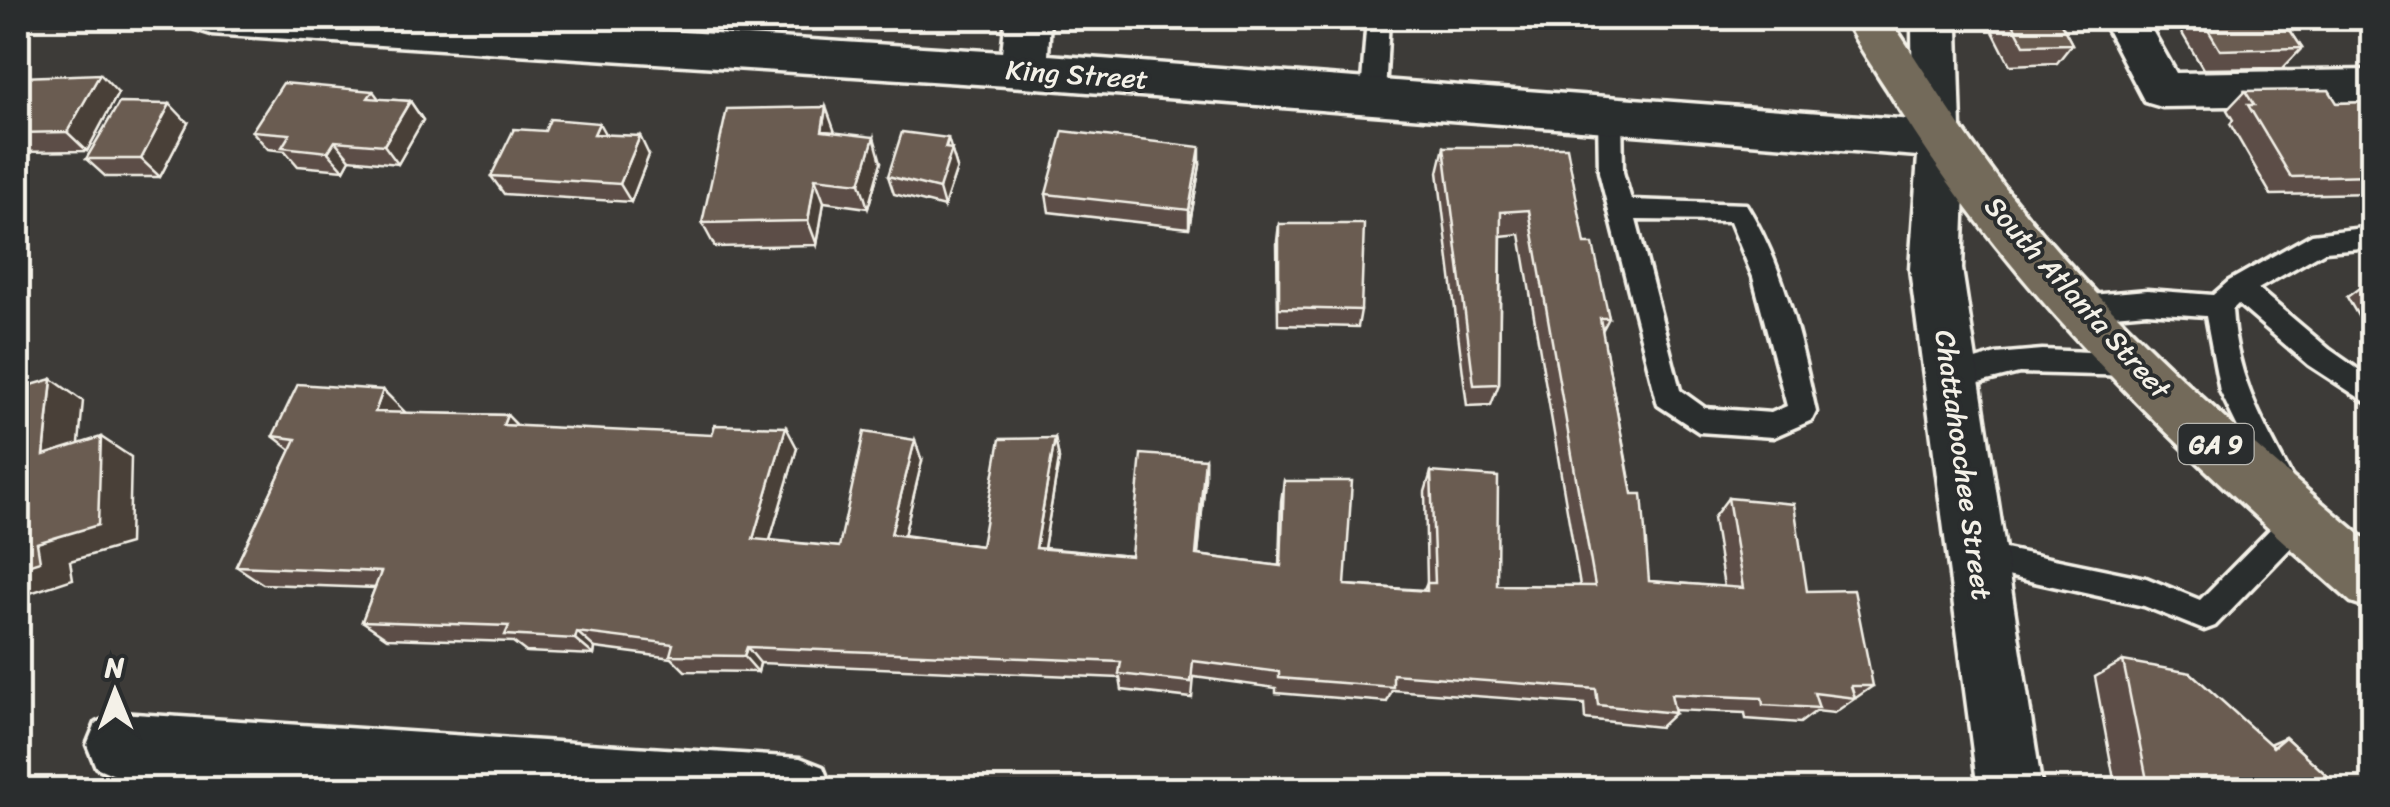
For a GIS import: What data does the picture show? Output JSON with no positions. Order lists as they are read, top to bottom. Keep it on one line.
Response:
{"streets":{"main road":["South Atlanta Street","GA 9"],"street":["King Street","Chattahoochee Street"]},"crossings":[["King Street","South Atlanta Street"],["King Street","Chattahoochee Street"],["South Atlanta Street","Chattahoochee Street"]],"north":"top"}
